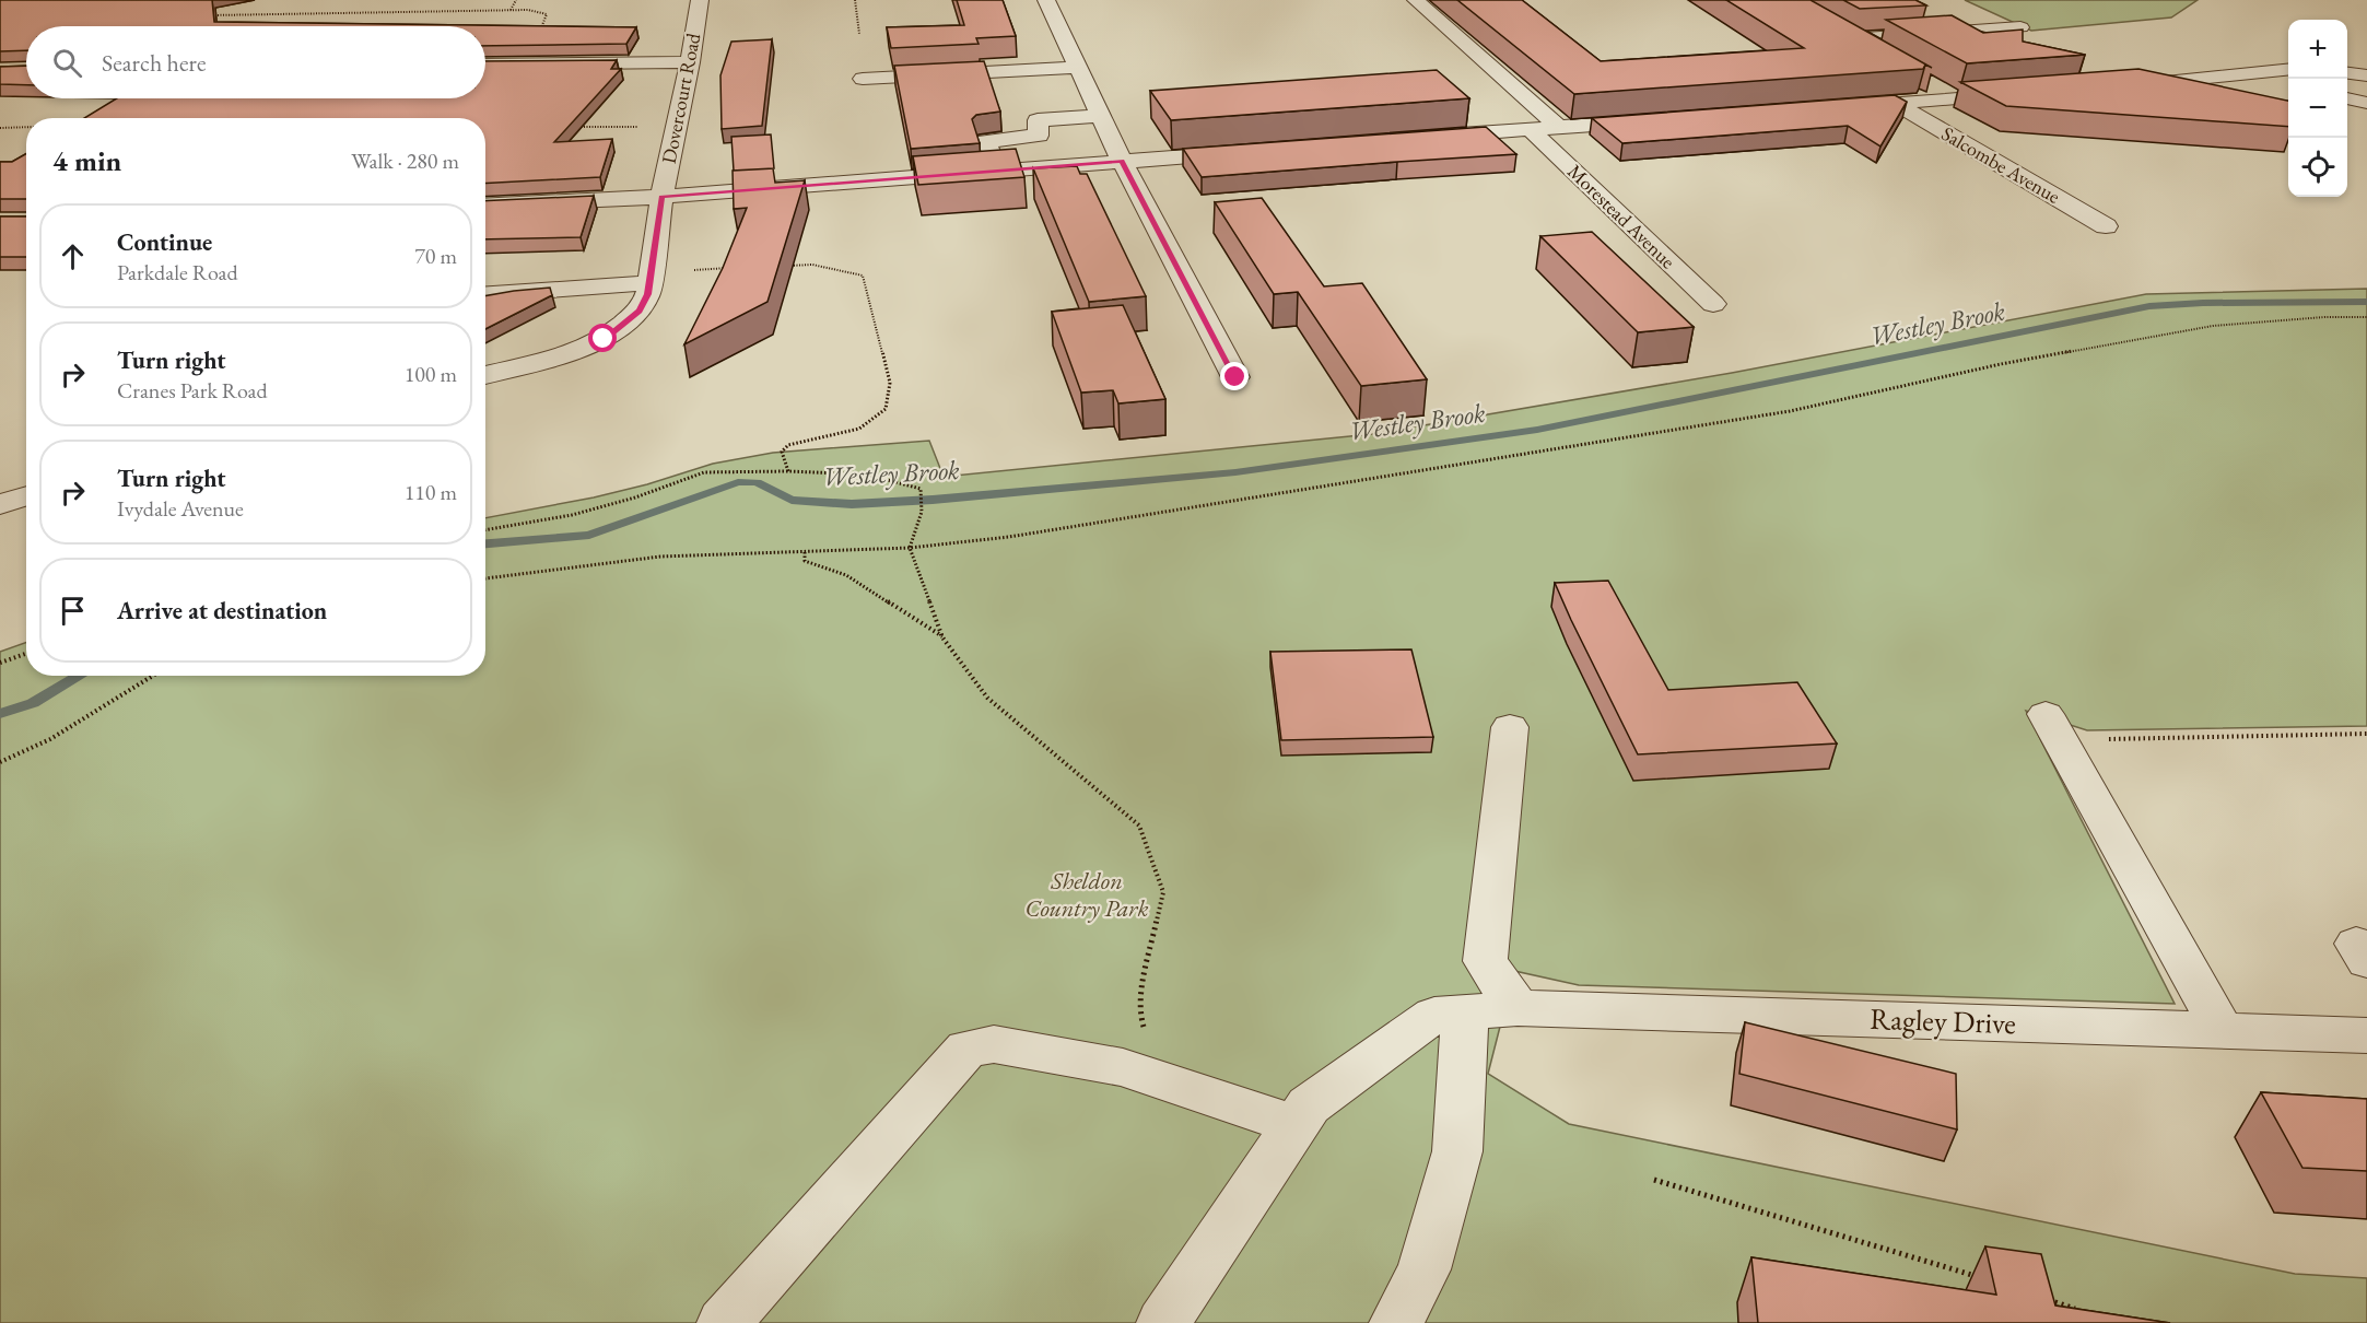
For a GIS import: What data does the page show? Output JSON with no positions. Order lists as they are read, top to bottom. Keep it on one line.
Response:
{"streets":{"street":["Dovercourt Road","Salcombe Avenue","Morestead Avenue","Ragley Drive"]},"water":["Westley Brook"],"parks":["Sheldon Country Park"],"page":{"map_buttons":["+","−"],"search":"Search here","heading":["4 min","Walk · 280 m"],"list":[["Continue","Parkdale Road","70 m"],["Turn right","Cranes Park Road","100 m"],["Turn right","Ivydale Avenue","110 m"],"Arrive at destination"]}}
